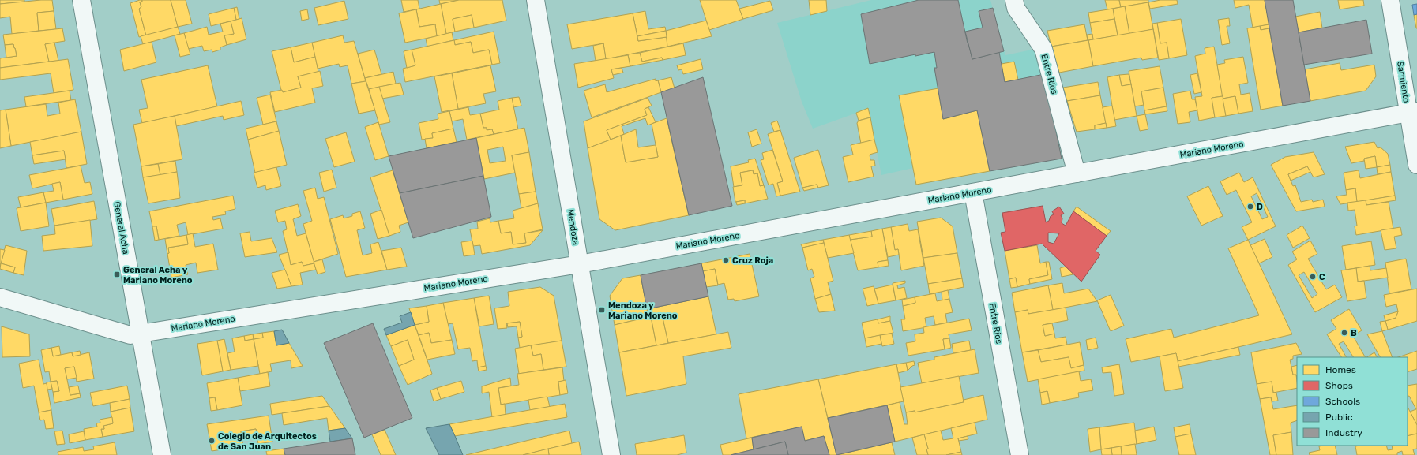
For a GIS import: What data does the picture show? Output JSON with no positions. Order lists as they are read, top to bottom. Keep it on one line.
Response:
{"streets":{"street":["Entre Ríos","Sarmiento","Mariano Moreno","Mendoza","General Acha"]},"crossings":[["Entre Ríos","Mariano Moreno"],["Sarmiento","Mariano Moreno"],["Mariano Moreno","Mendoza"],["Mariano Moreno","General Acha"]],"places":{"other":["D","Cruz Roja","C","B","Colegio de Arquitectos de San Juan"],"transit":["General Acha y Mariano Moreno","Mendoza y Mariano Moreno"]},"legend":["Homes","Shops","Schools","Public","Industry"]}
